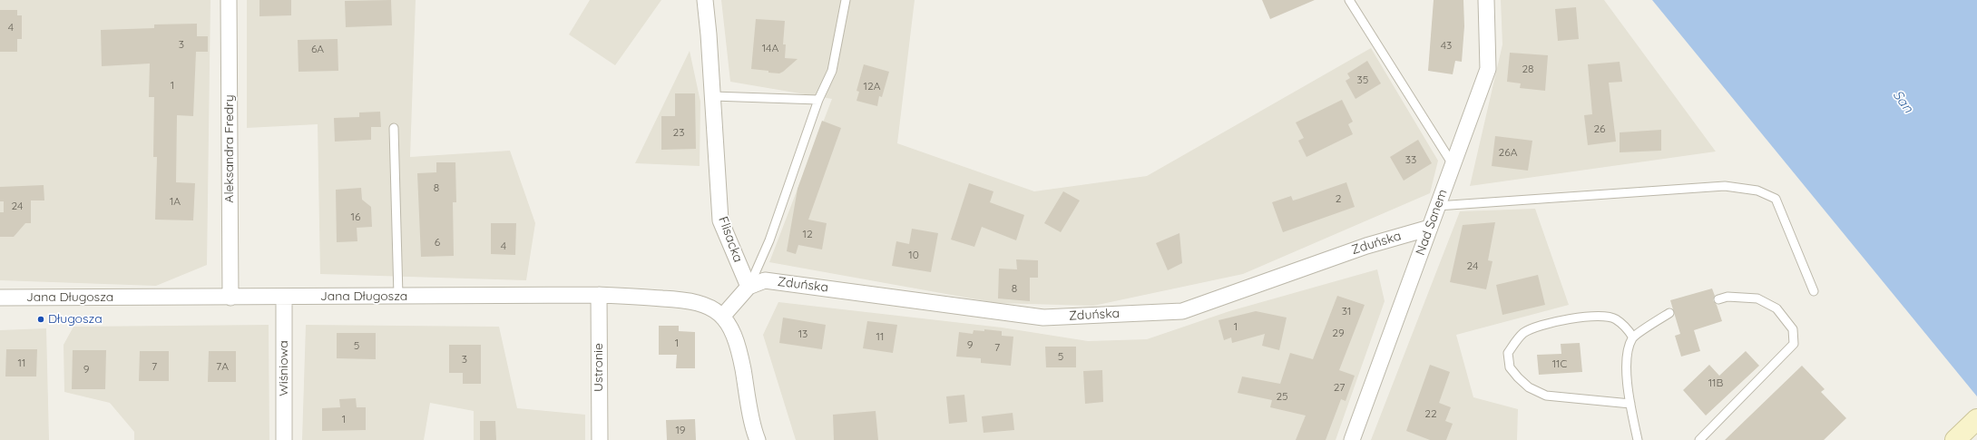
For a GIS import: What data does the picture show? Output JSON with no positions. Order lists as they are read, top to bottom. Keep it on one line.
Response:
{"streets":{"street":["Aleksandra Fredry","Nad Sanem","Flisacka","Zduńska","Jana Długosza","Ustronie","Wiśniowa"]},"crossings":[["Aleksandra Fredry","Jana Długosza"],["Nad Sanem","Zduńska"],["Flisacka","Zduńska"],["Jana Długosza","Ustronie"],["Jana Długosza","Wiśniowa"]],"water":["San"],"places":["Długosza"],"house_numbers":["4","3","43","14A","6A","28","35","1","12A","26","23","26A","33","8","2","1A","24","16","12","6","4","10","24","8","31","1","29","13","11","1","9","5","7","5","3","11","11C","7","7A","9","11B","27","25","22","1","19"]}
